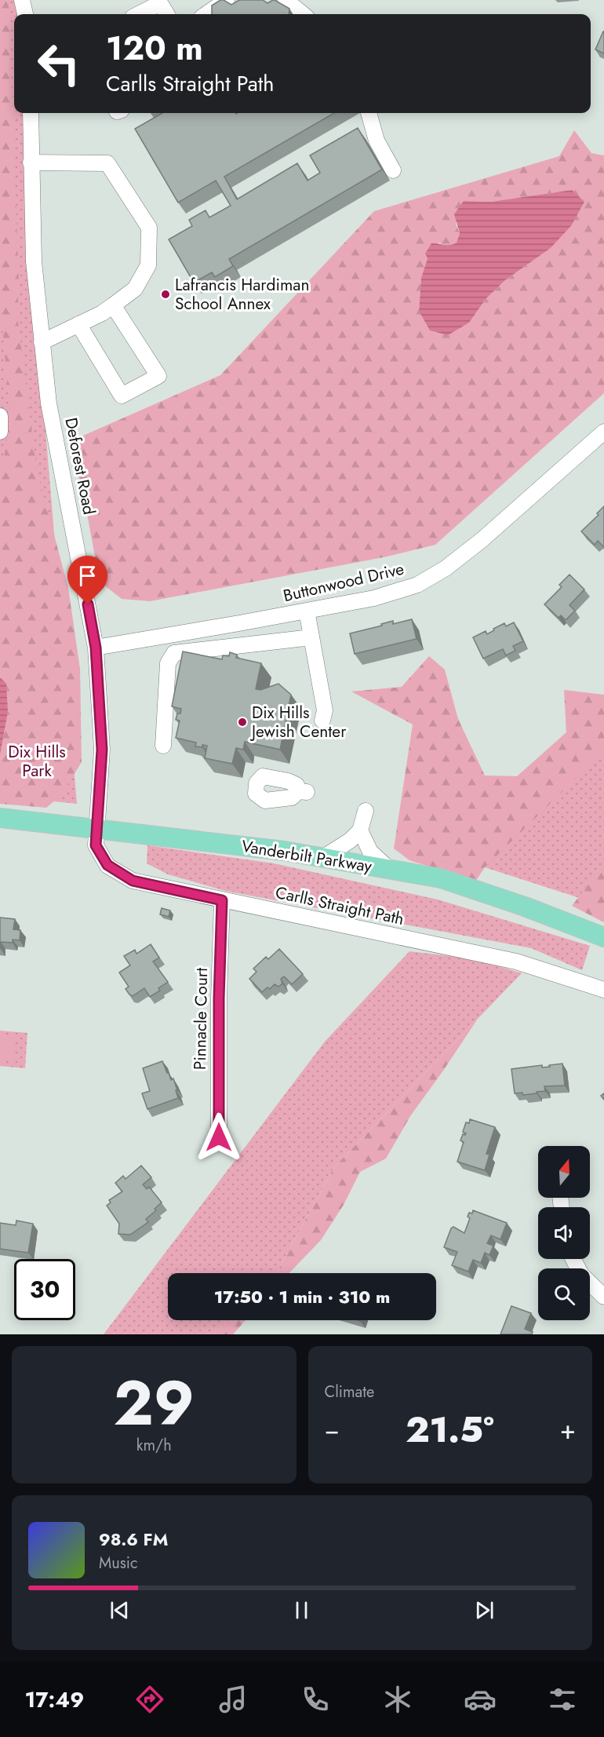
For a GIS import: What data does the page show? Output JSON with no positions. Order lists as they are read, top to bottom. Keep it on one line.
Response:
{"streets":{"main road":["Vanderbilt Parkway"],"street":["Deforest Road","Buttonwood Drive","Carlls Straight Path","Pinnacle Court"]},"crossings":[["Deforest Road","Buttonwood Drive"],["Deforest Road","Vanderbilt Parkway"],["Deforest Road","Carlls Straight Path"],["Vanderbilt Parkway","Carlls Straight Path"],["Carlls Straight Path","Pinnacle Court"]],"parks":["Dix Hills Park"],"places":["Lafrancis Hardiman School Annex","Dix Hills Jewish Center"],"north":"top","page":{"turn":["120 m","Carlls Straight Path"],"limit":"30","trip":"17:50 · 1 min · 310 m","tile":[["29","km/h"],"Climate"],"heat":["−","21.5°","+"],"song":["98.6 FM","Music"],"tabs":"17:49"}}
